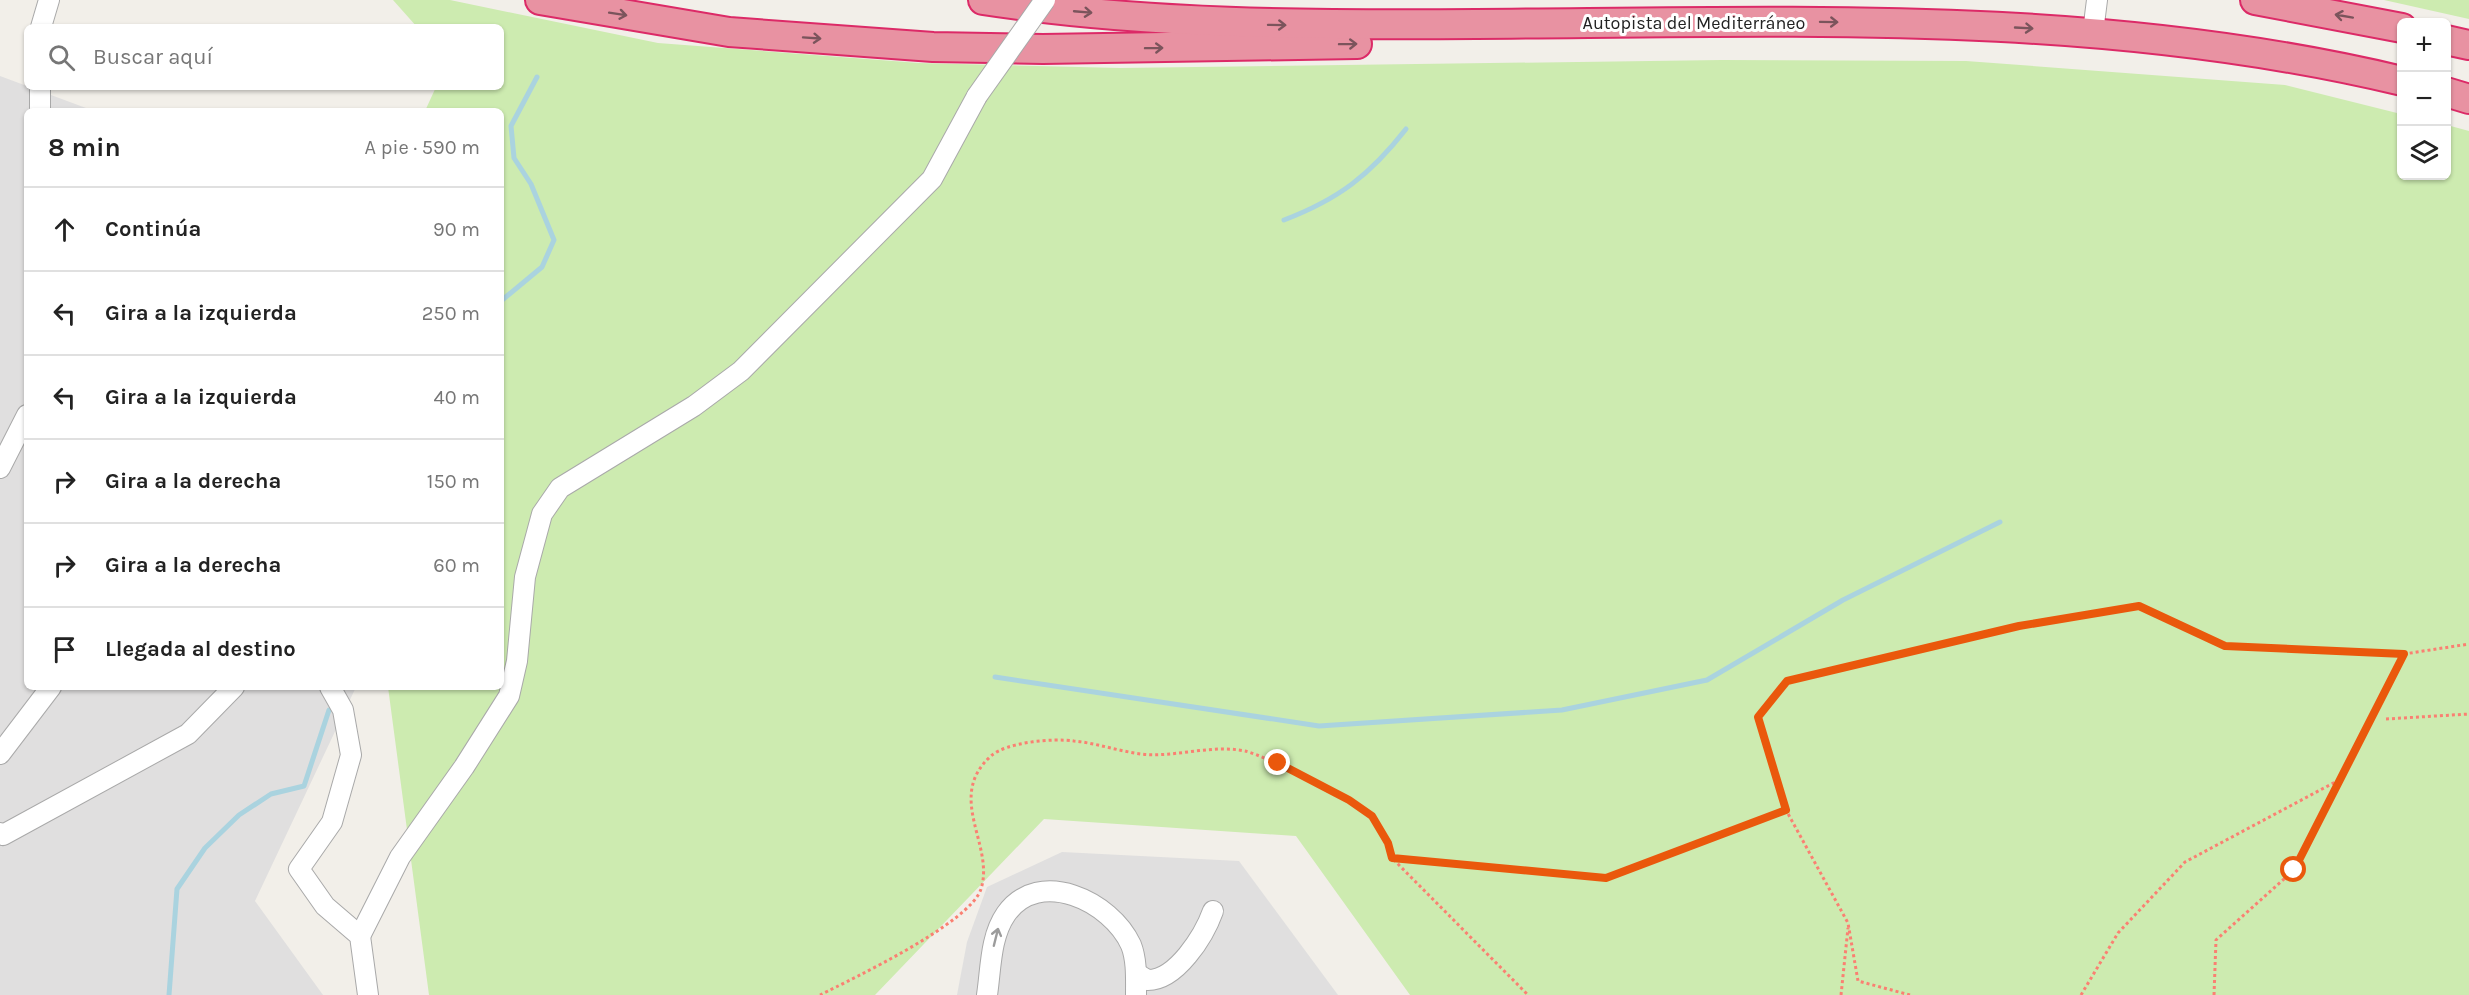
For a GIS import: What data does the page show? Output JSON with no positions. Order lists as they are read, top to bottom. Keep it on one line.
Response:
{"streets":{"highway":["Autopista del Mediterráneo"]},"page":{"map_buttons":["+","−"],"search":"Buscar aquí","heading":["8 min","A pie · 590 m"],"list":[["Continúa","90 m"],["Gira a la izquierda","250 m"],["Gira a la izquierda","40 m"],["Gira a la derecha","150 m"],["Gira a la derecha","60 m"],"Llegada al destino"]}}
